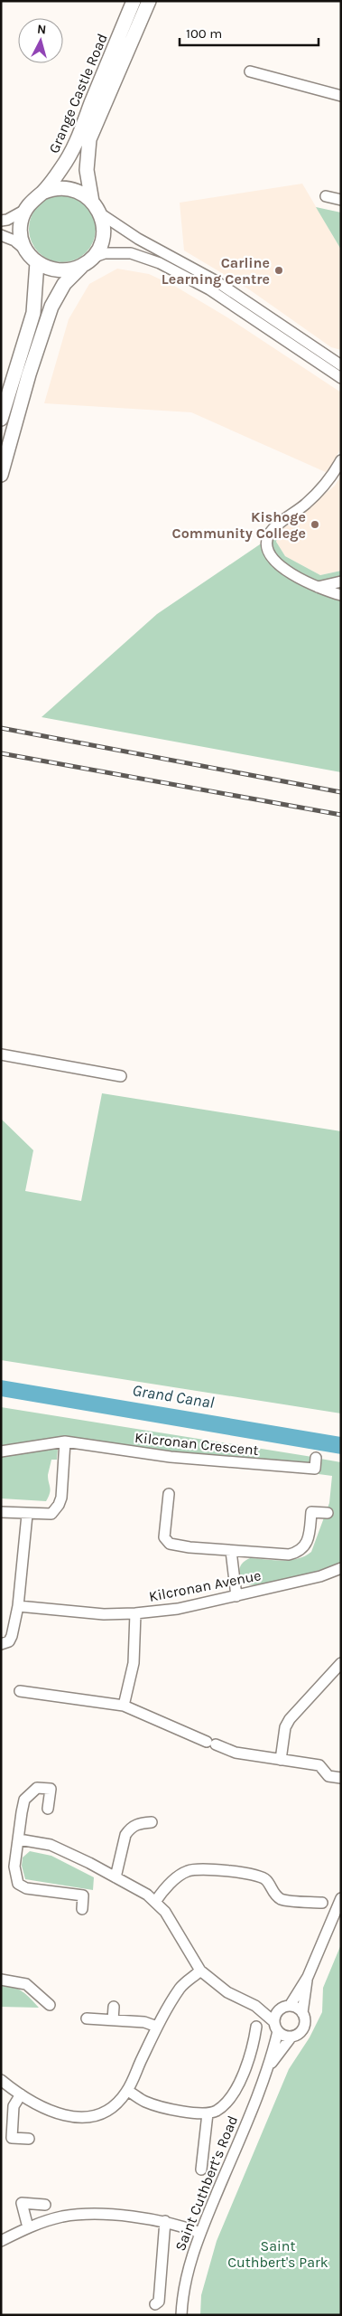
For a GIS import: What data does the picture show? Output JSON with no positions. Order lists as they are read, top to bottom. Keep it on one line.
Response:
{"streets":{"main road":["Grange Castle Road"],"street":["Kilcronan Crescent","Kilcronan Avenue","Saint Cuthbert’s Road"]},"water":["Grand Canal"],"parks":["Saint Cuthbert's Park"],"places":["Carline Learning Centre","Kishoge Community College"],"scale_bar":"100 m","north":"top"}
